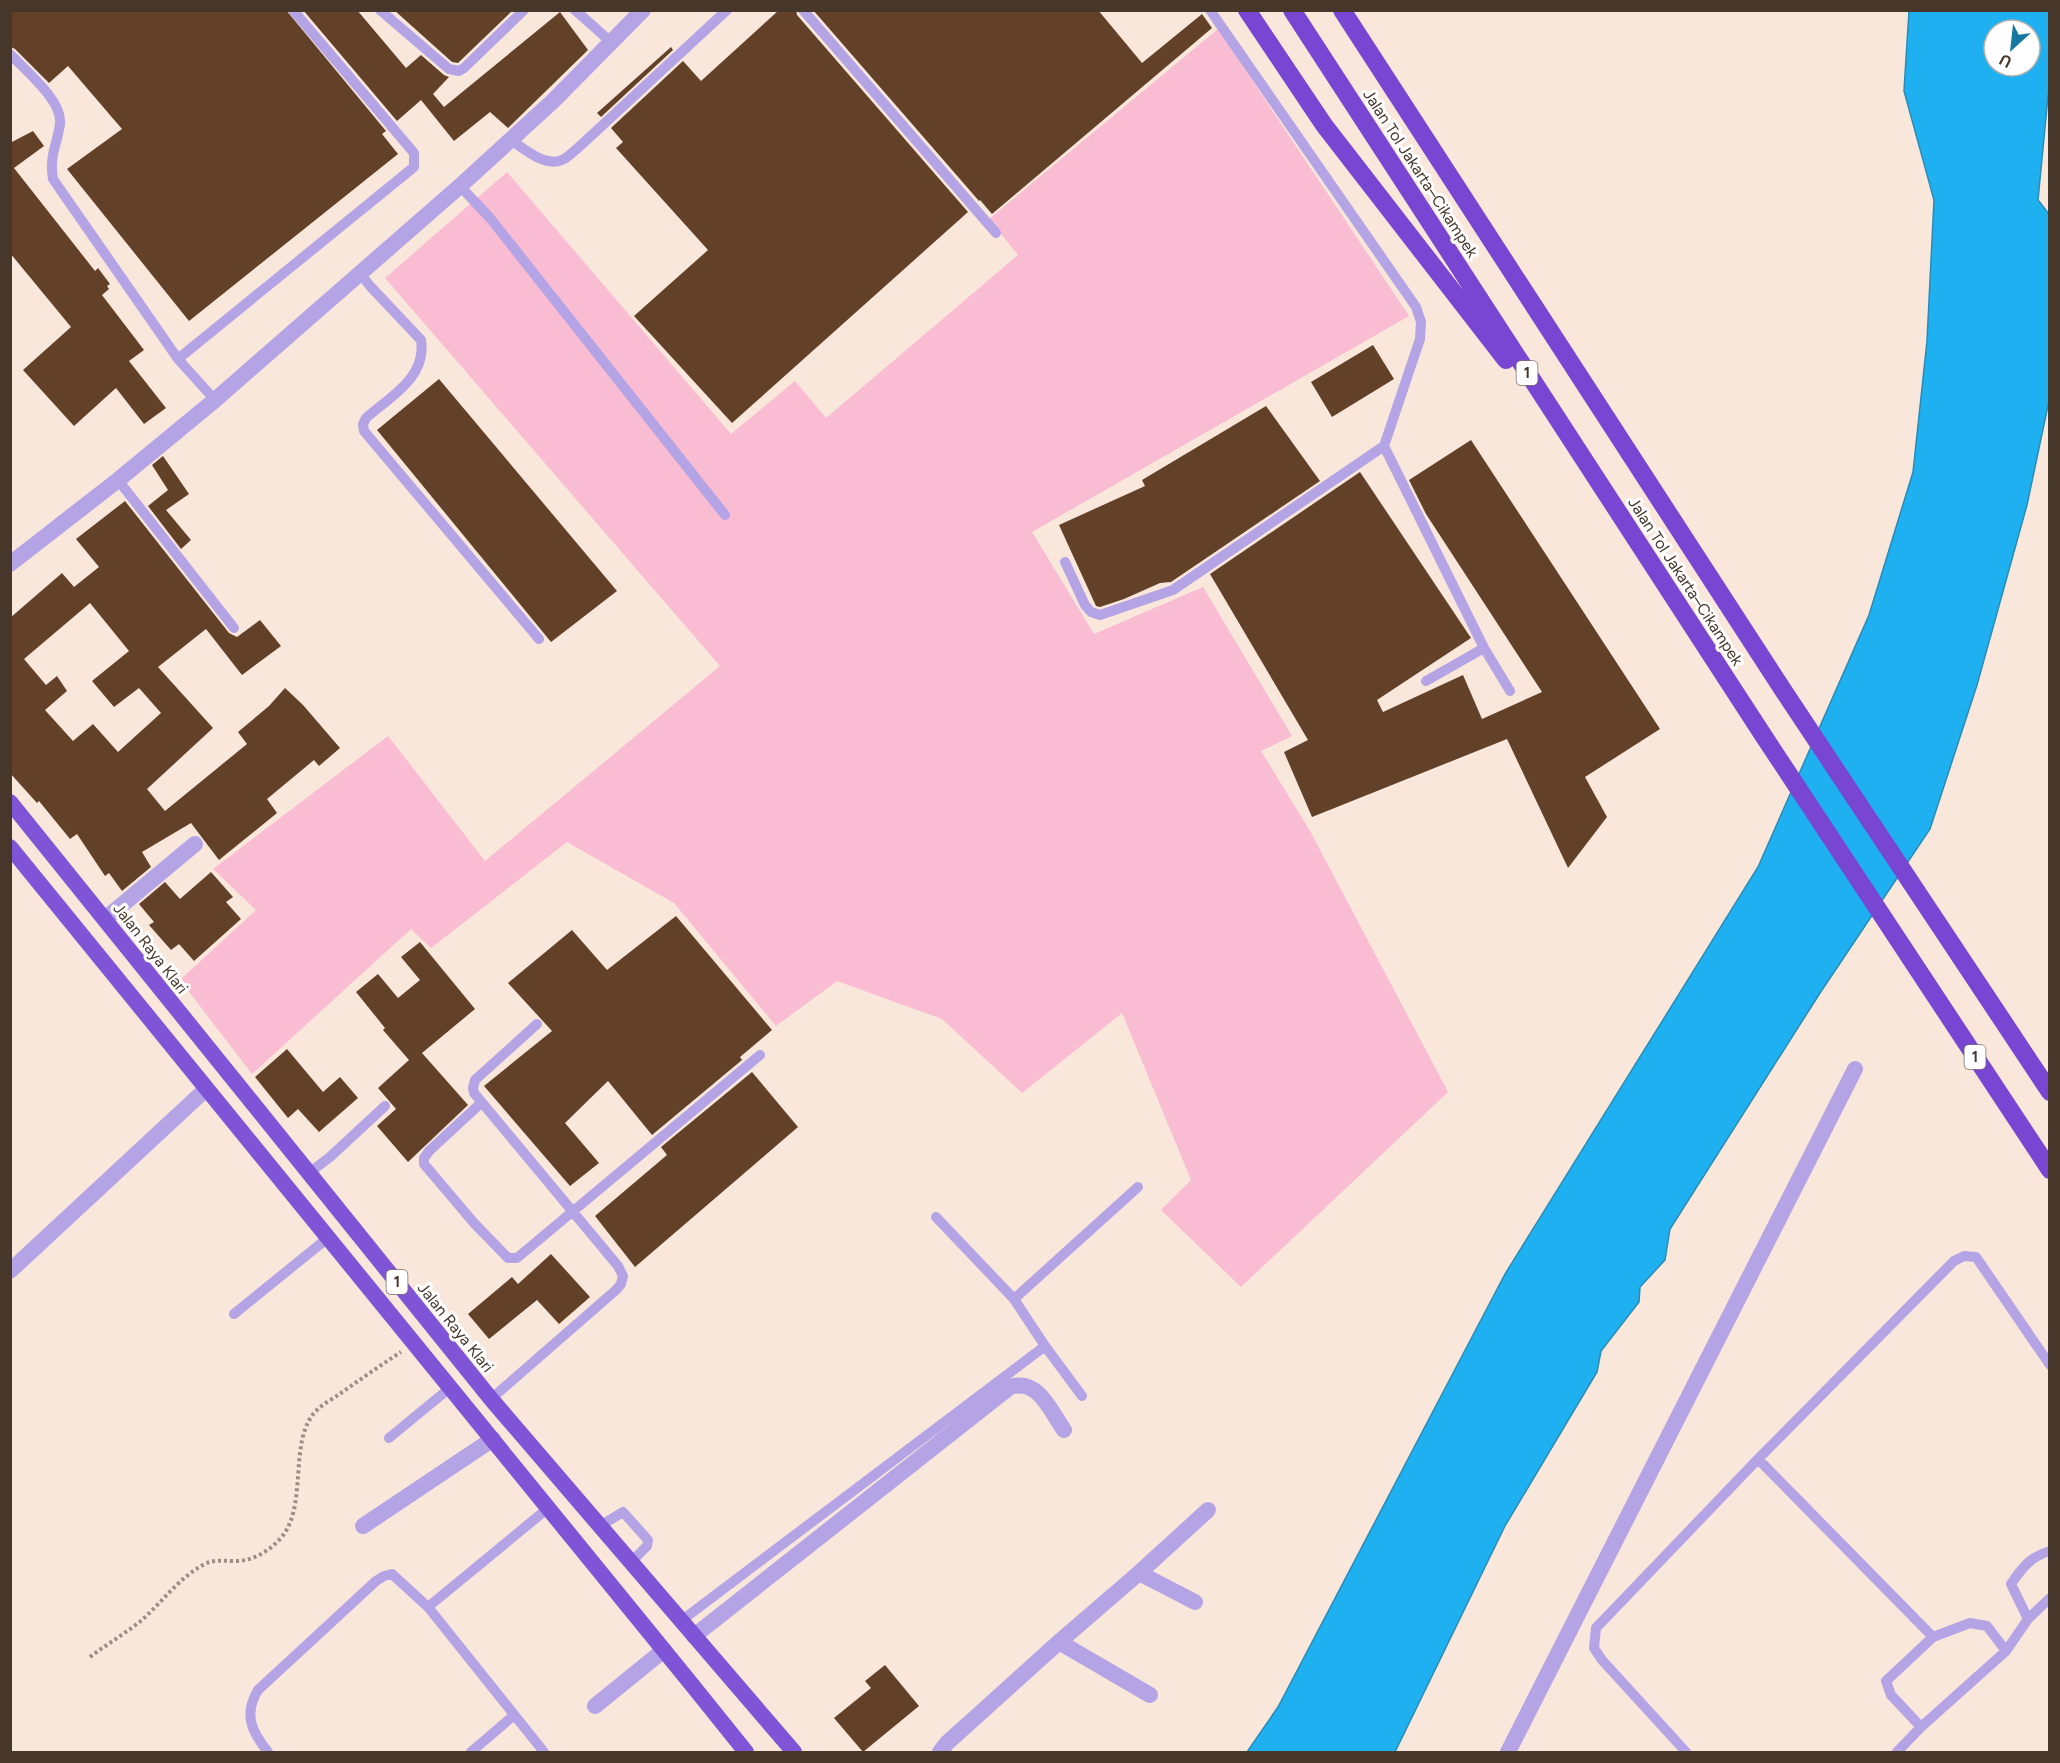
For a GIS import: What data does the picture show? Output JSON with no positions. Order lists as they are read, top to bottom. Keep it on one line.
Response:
{"streets":{"highway":["Jalan Tol Jakarta–Cikampek","1","Jalan Raya Klari"]},"north":"bottom left"}
